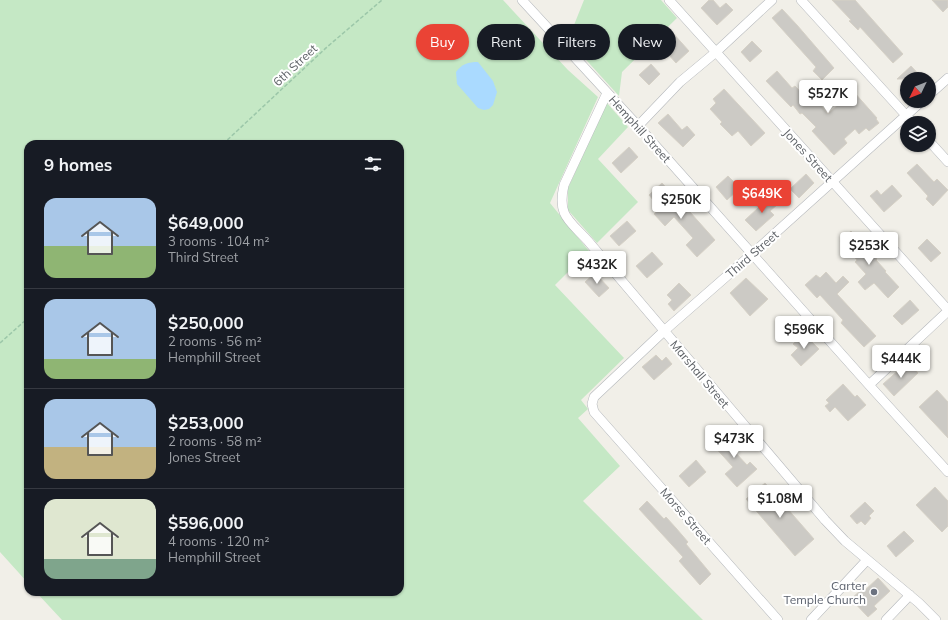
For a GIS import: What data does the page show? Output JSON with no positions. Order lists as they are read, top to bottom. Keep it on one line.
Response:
{"streets":{"street":["Hemphill Street","Jones Street","Third Street","Marshall Street","Morse Street"],"path":["6th Street"]},"crossings":[["Hemphill Street","Third Street"],["Hemphill Street","Marshall Street"],["Jones Street","Third Street"],["Third Street","Marshall Street"],["Third Street","Morse Street"]],"places":["Carter Temple Church"],"north":"bottom left","page":{"chip":["Buy","Rent","Filters","New"],"price":["$527K","$649K","$250K","$253K","$432K","$596K","$444K","$473K","$1.08M"],"heading":"9 homes","list":[{"name":"$649,000","note":"3 rooms · 104 m² · Third Street"},{"name":"$250,000","note":"2 rooms · 56 m² · Hemphill Street"},{"name":"$253,000","note":"2 rooms · 58 m² · Jones Street"},{"name":"$596,000","note":"4 rooms · 120 m² · Hemphill Street"}]}}
